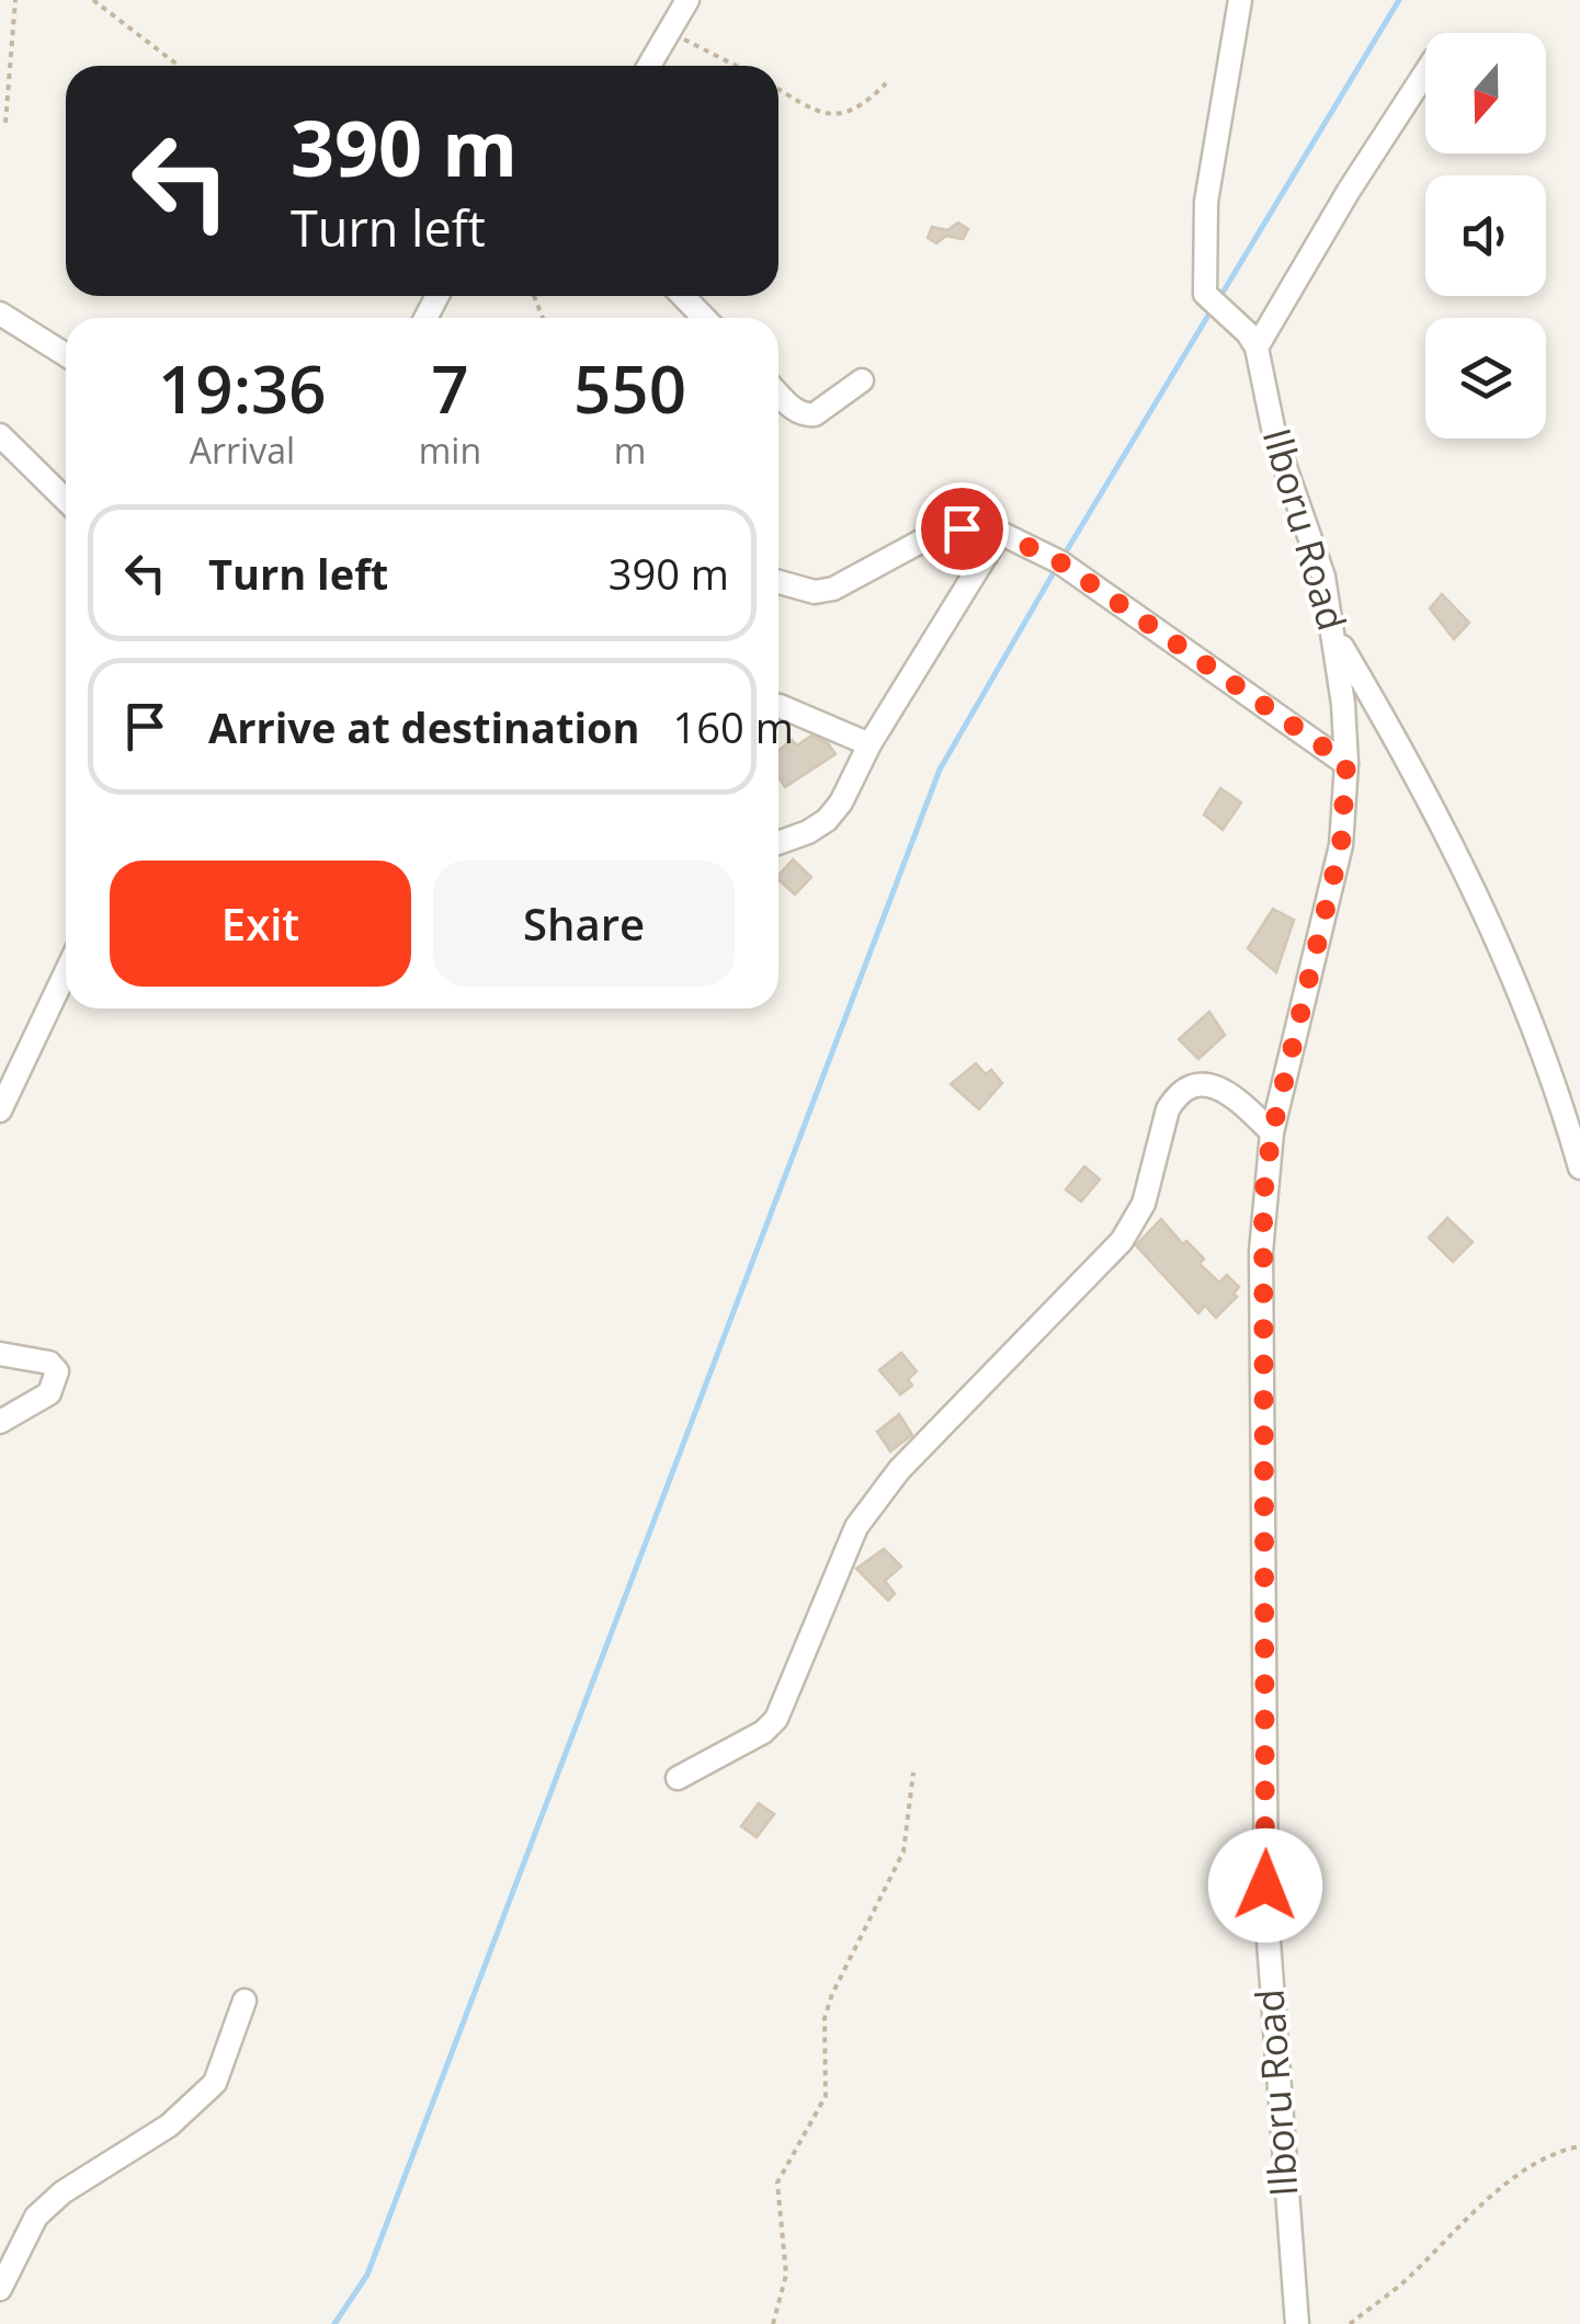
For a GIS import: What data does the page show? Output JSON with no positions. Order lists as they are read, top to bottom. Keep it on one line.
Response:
{"streets":{"street":["Ilboru Road"]},"north":"bottom","page":{"turn":["390 m","Turn left"],"eta":["19:36","Arrival","7","min","550","m"],"list":[{"name":"Turn left","value":"390 m"},{"name":"Arrive at destination","value":"160 m"}],"buttons":["Exit","Share"]}}
